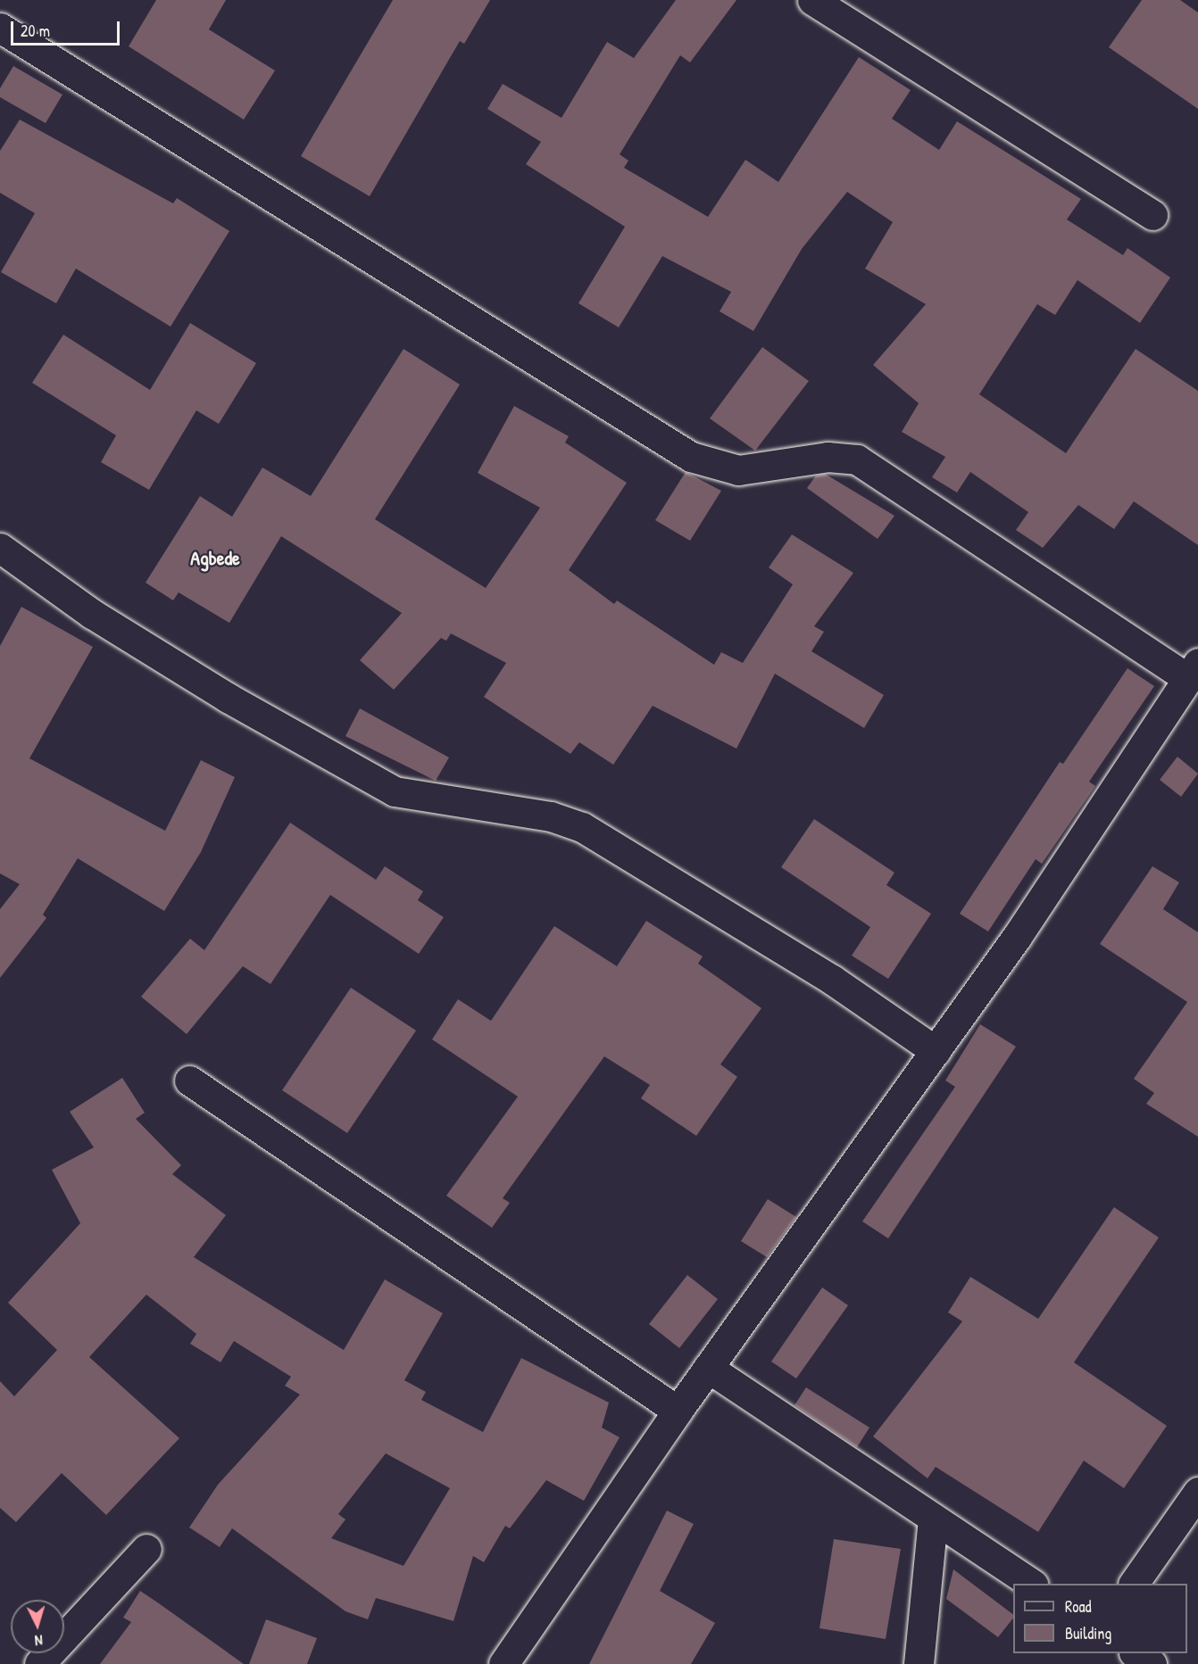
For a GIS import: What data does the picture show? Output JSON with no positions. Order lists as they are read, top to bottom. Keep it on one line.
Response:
{"districts":["Agbede"],"legend":["Road","Building"],"scale_bar":"20 m","north":"bottom"}
